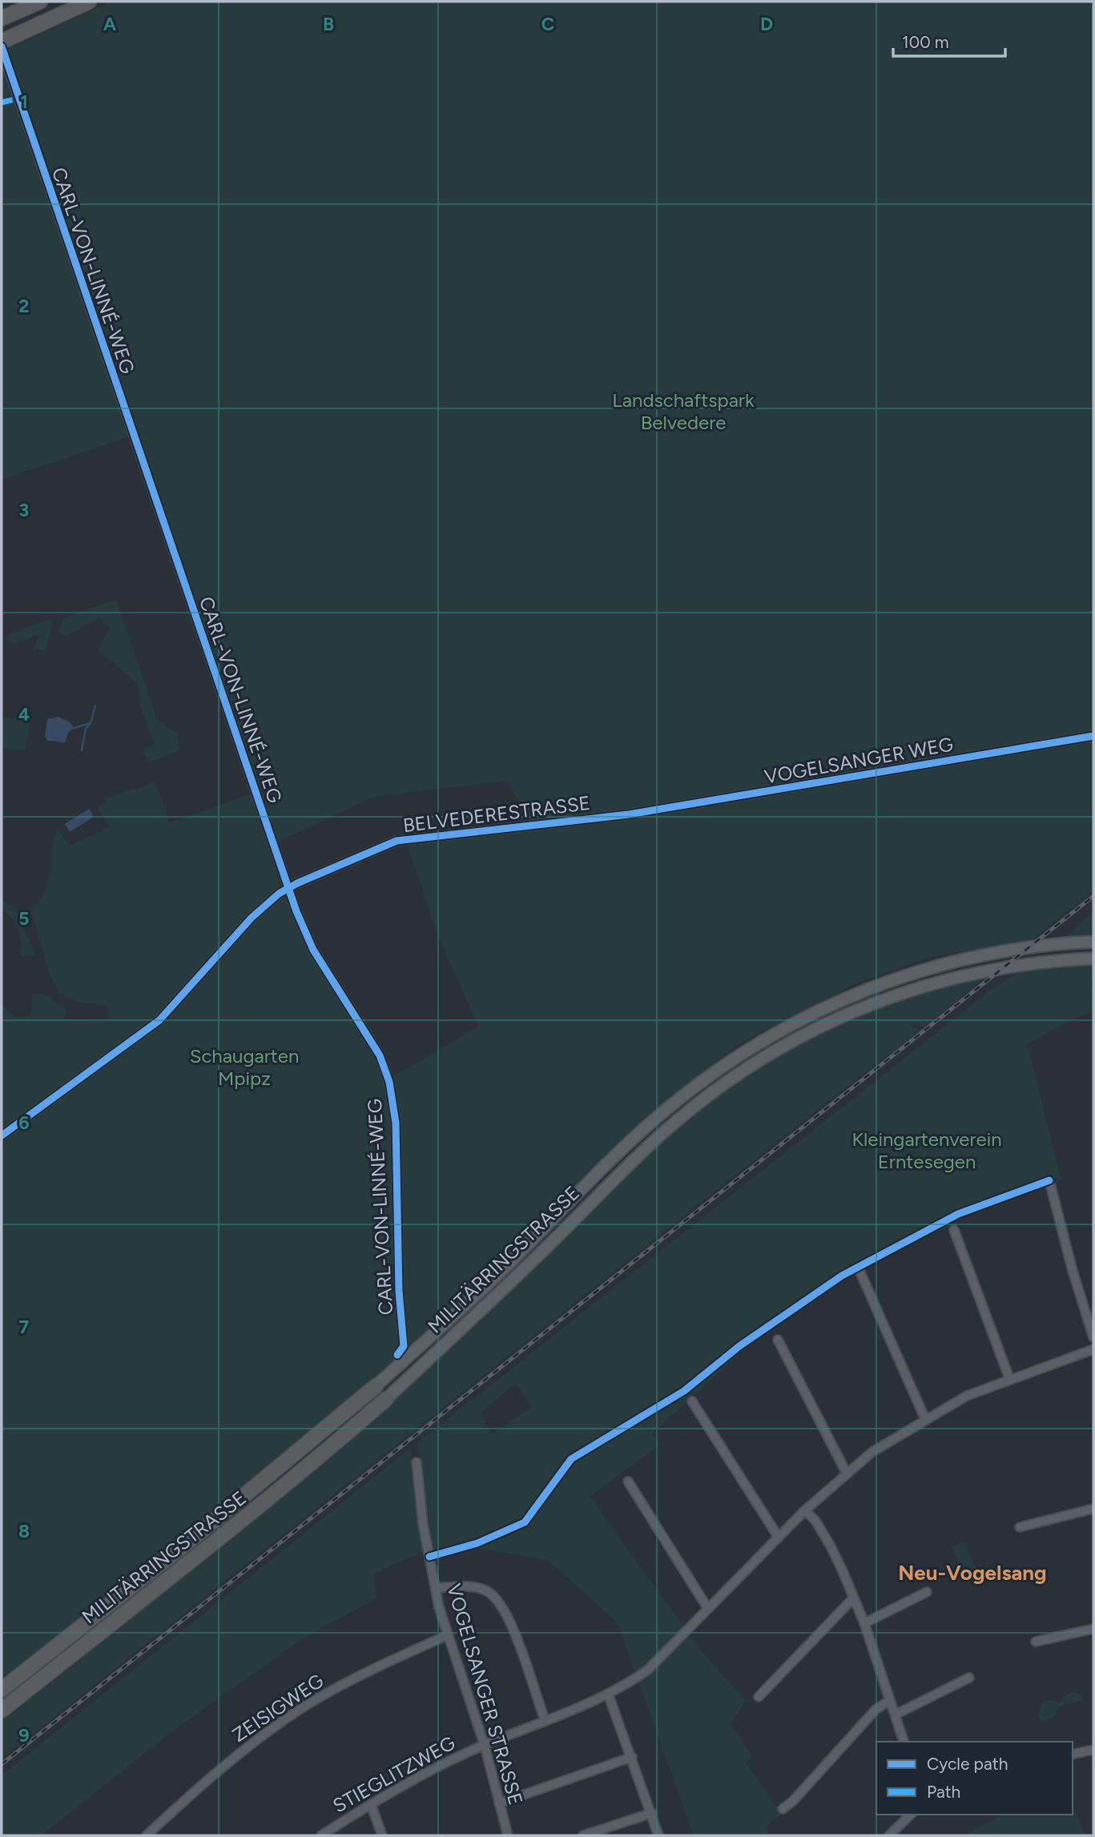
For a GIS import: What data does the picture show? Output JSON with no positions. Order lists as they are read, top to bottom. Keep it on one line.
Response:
{"streets":{"highway":["MILITÄRRINGSTRASSE"],"street":["CARL-VON-LINNÉ-WEG","VOGELSANGER WEG","BELVEDERESTRASSE","VOGELSANGER STRASSE","ZEISIGWEG","STIEGLITZWEG"]},"crossings":[["CARL-VON-LINNÉ-WEG","BELVEDERESTRASSE"],["VOGELSANGER WEG","BELVEDERESTRASSE"],["VOGELSANGER STRASSE","ZEISIGWEG"],["VOGELSANGER STRASSE","STIEGLITZWEG"]],"districts":["Neu-Vogelsang"],"parks":["Landschaftspark Belvedere","Schaugarten Mpipz","Kleingartenverein Erntesegen"],"legend":["Cycle path","Path"],"scale_bar":"100 m","grid":{"columns":["A","B","C","D"],"rows":["1","2","3","4","5","6","7","8","9"]}}
